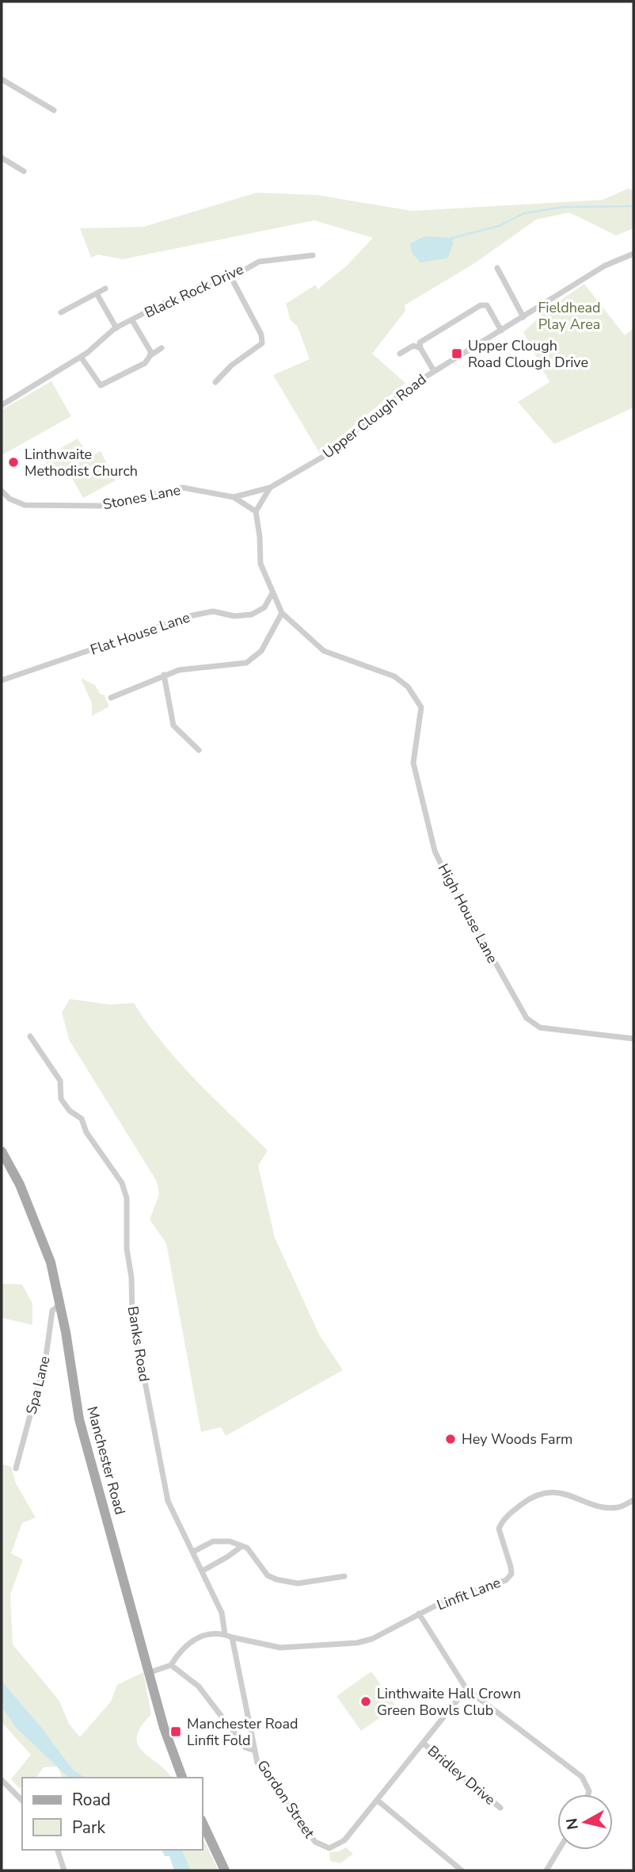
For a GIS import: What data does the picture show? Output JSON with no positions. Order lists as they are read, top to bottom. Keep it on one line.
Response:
{"streets":{"main road":["Manchester Road"],"street":["Black Rock Drive","Upper Clough Road","Stones Lane","Flat House Lane","High House Lane","Banks Road","Spa Lane","Linfit Lane","Bridley Drive","Gordon Street"]},"crossings":[["Upper Clough Road","Stones Lane"],["Flat House Lane","High House Lane"],["Spa Lane","Manchester Road"],["Linfit Lane","Gordon Street"],["Bridley Drive","Gordon Street"]],"parks":["Fieldhead Play Area"],"places":{"transit":["Upper Clough Road Clough Drive","Manchester Road Linfit Fold"],"other":["Linthwaite Methodist Church","Hey Woods Farm","Linthwaite Hall Crown Green Bowls Club"]},"legend":["Road","Park"],"north":"left"}
